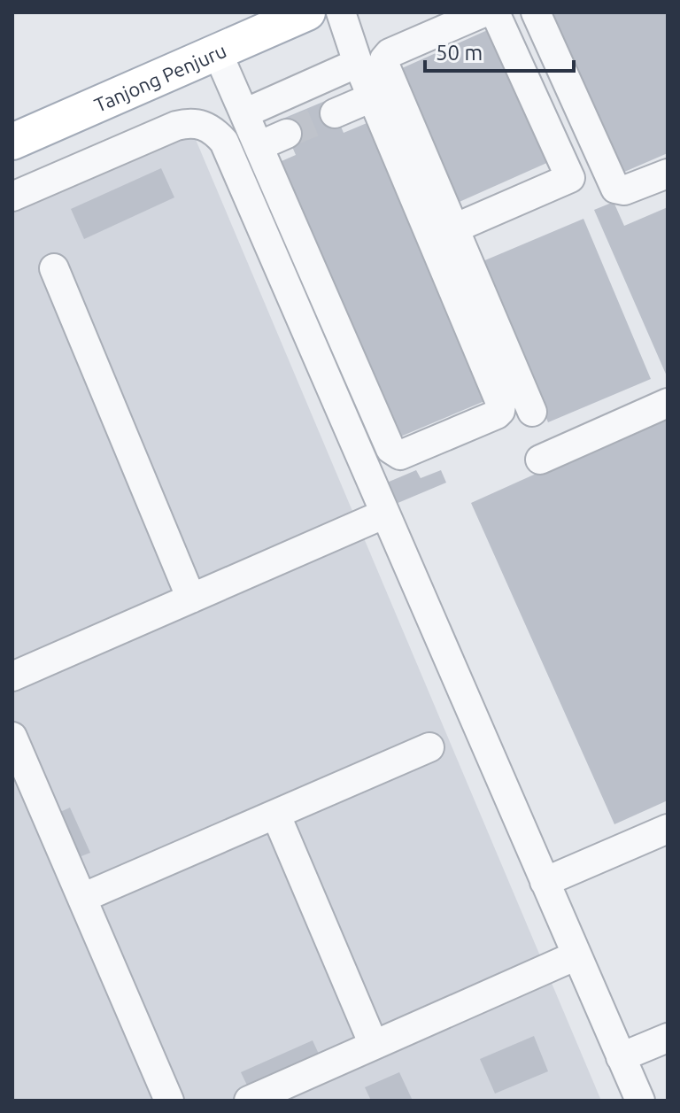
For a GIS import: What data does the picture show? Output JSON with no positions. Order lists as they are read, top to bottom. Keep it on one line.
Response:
{"streets":{"main road":["Tanjong Penjuru"]},"scale_bar":"50 m"}
